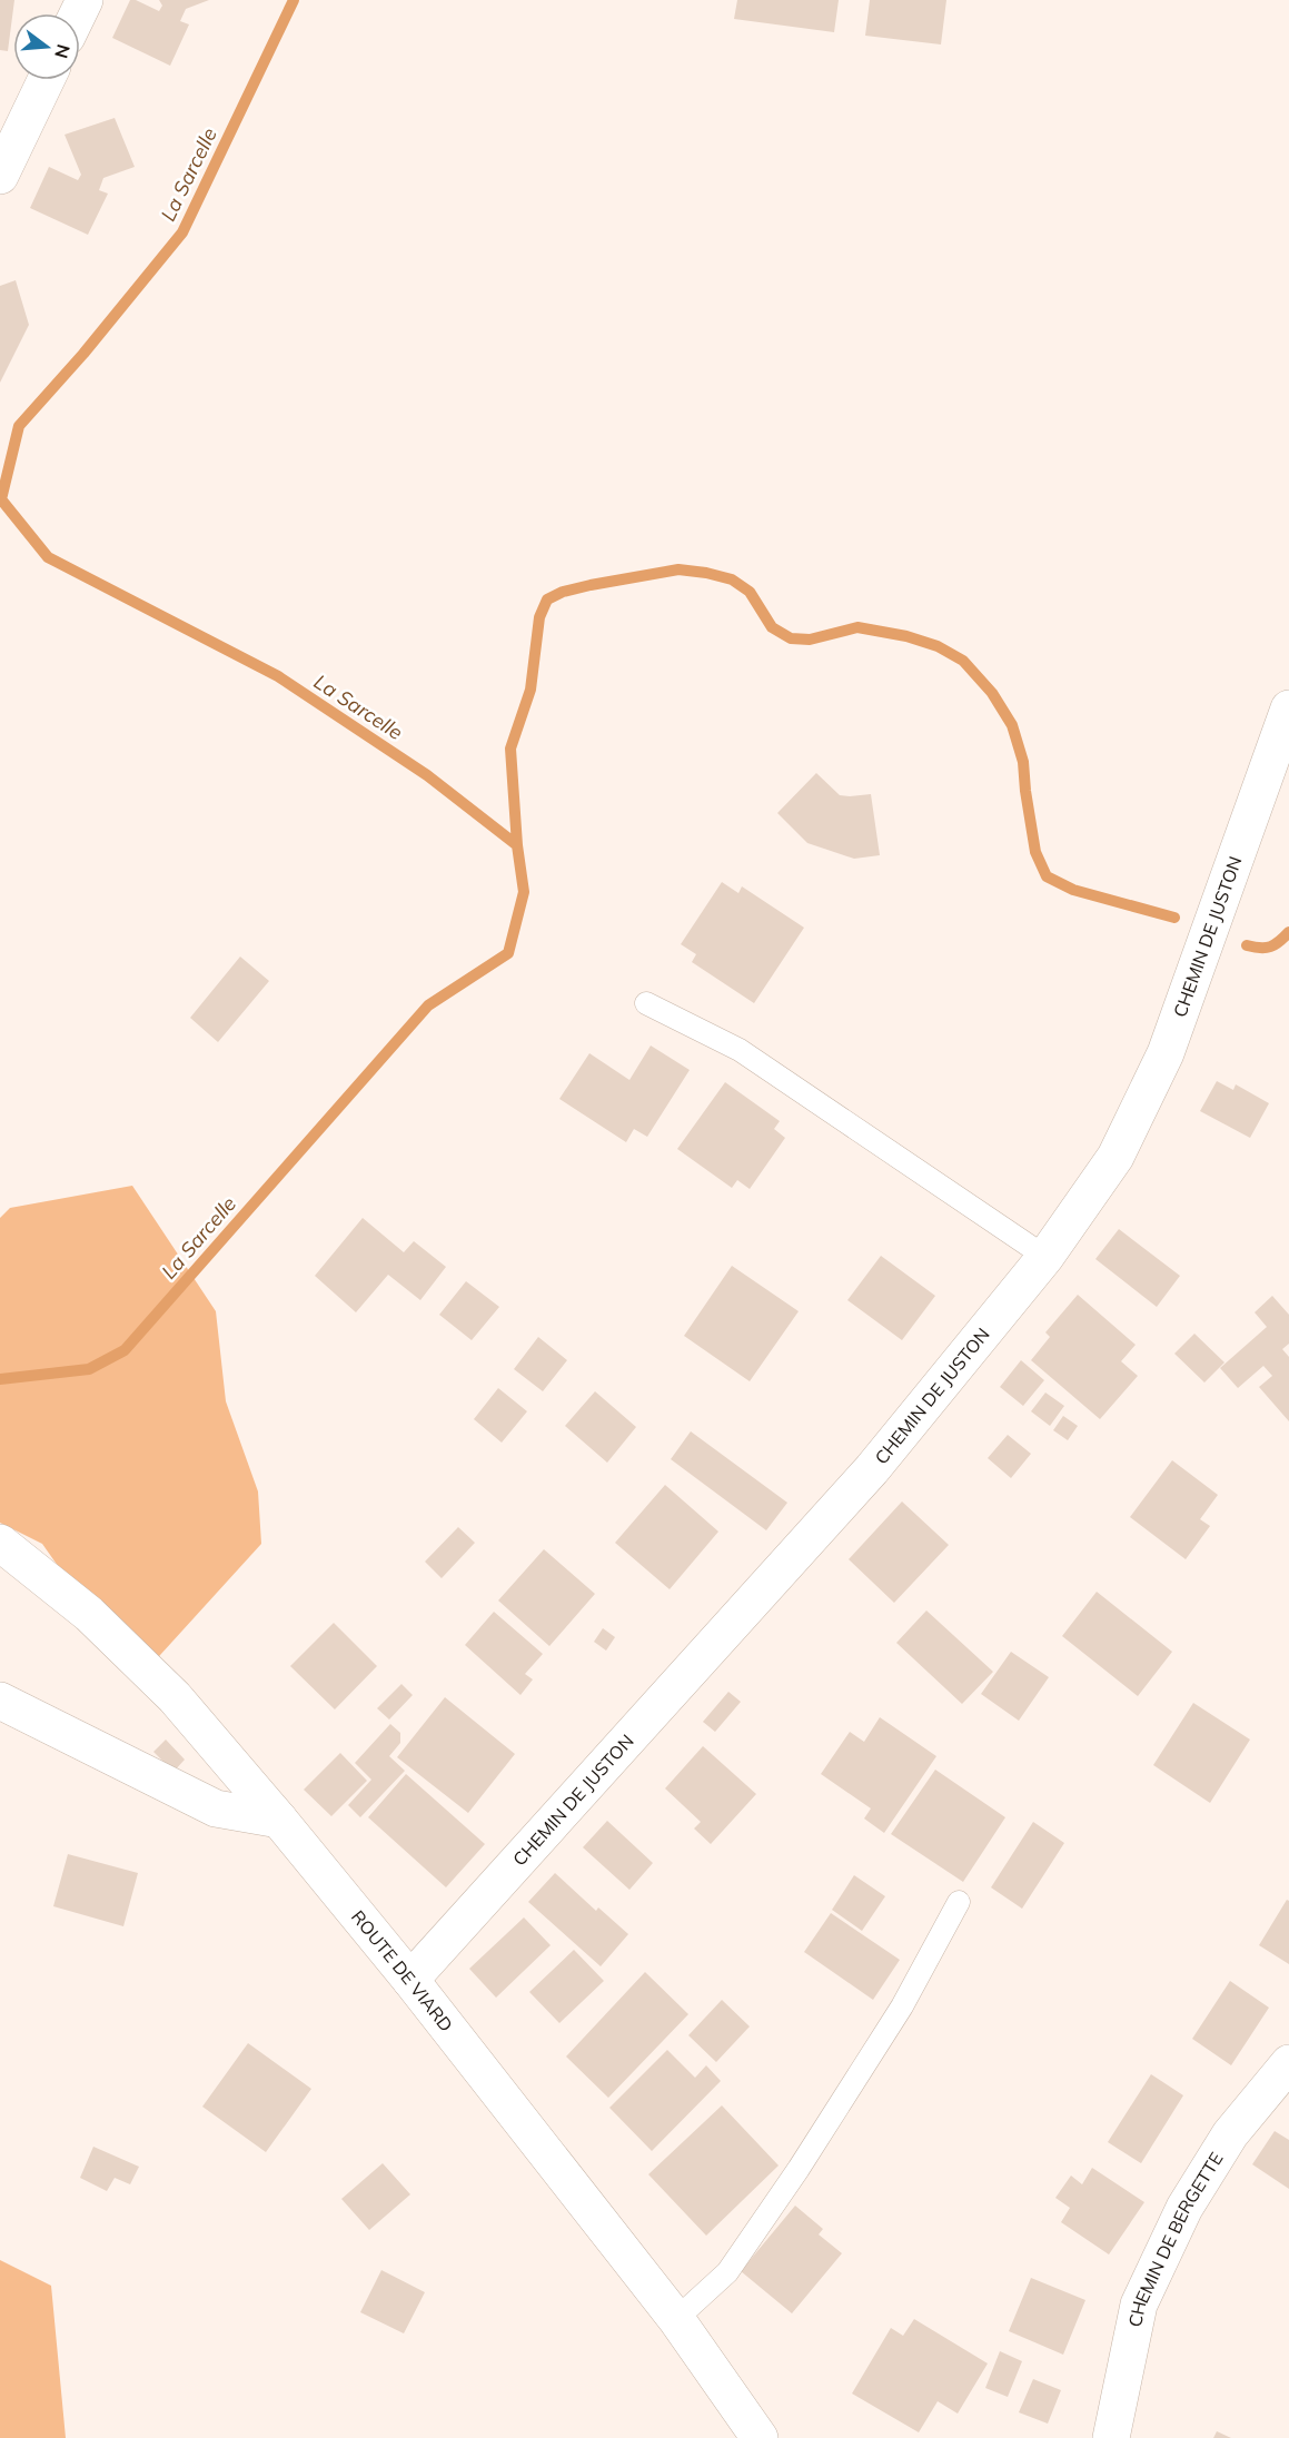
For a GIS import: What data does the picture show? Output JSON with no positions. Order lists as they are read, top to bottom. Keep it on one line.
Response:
{"streets":{"street":["CHEMIN DE JUSTON","ROUTE DE VIARD","CHEMIN DE BERGETTE"]},"crossings":[["CHEMIN DE JUSTON","ROUTE DE VIARD"]],"water":["La Sarcelle"],"north":"right"}
